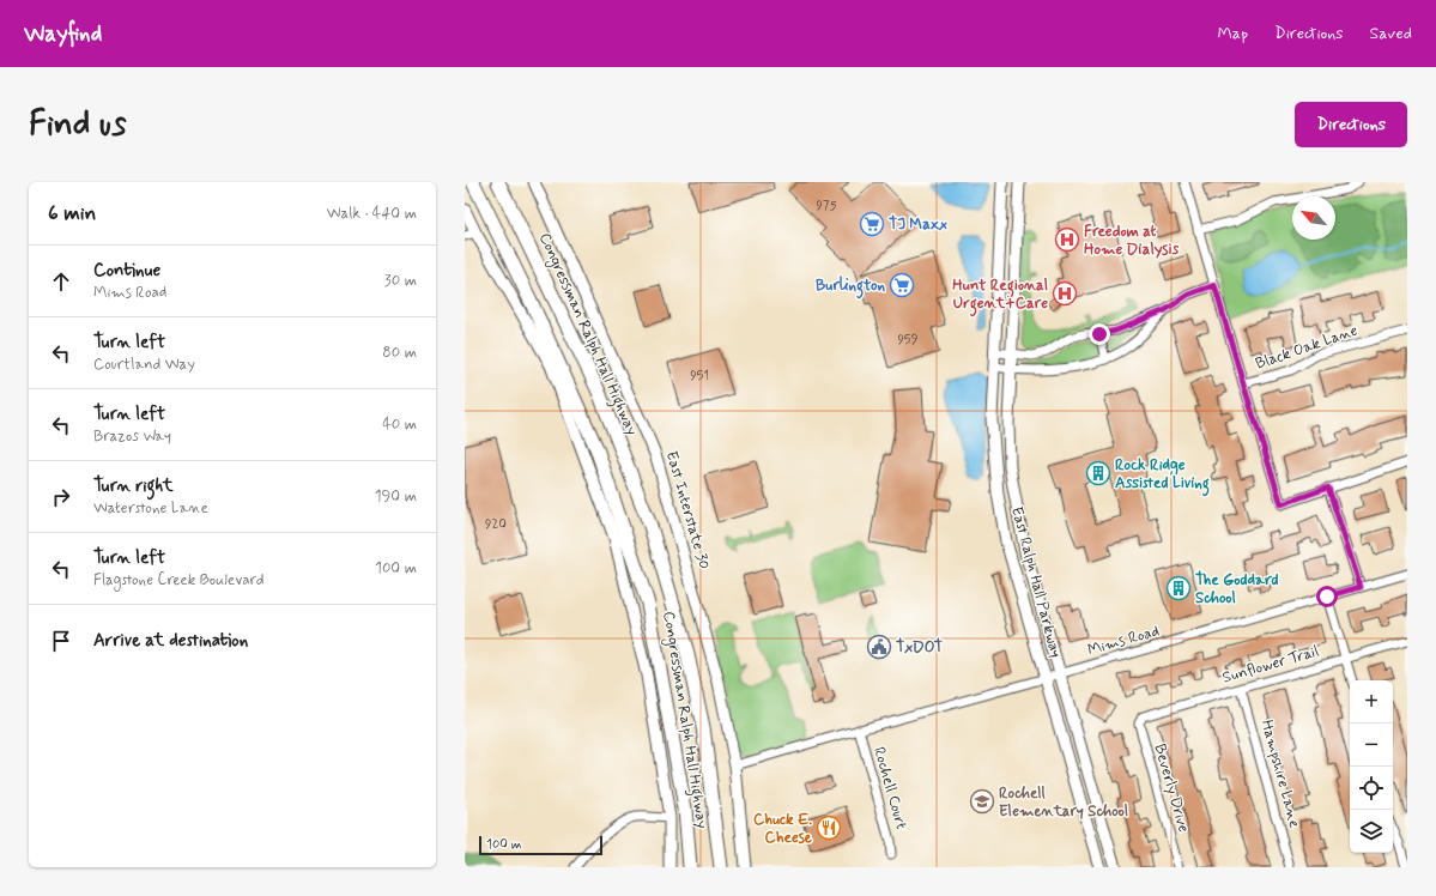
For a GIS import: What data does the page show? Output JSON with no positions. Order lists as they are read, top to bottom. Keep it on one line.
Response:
{"streets":{"highway":["Congressman Ralph Hall Highway"],"main road":["East Interstate 30","East Ralph Hall Parkway"],"street":["Black Oak Lane","Mims Road","Sunflower Trail","Hampshire Lane","Rochell Court","Beverly Drive"]},"crossings":[["East Interstate 30","Mims Road"],["East Ralph Hall Parkway","Mims Road"],["Mims Road","Rochell Court"],["Sunflower Trail","Hampshire Lane"],["Sunflower Trail","Beverly Drive"]],"places":{"supermarket":["TJ Maxx","Burlington"],"hospital":["Freedom at Home Dialysis","Hunt Regional Urgent+Care"],"building":["Rock Ridge Assisted Living","The Goddard School"],"public building":["TxDOT"],"school or university":["Rochell Elementary School"],"restaurant":["Chuck E. Cheese"]},"house_numbers":["975","959","951","920"],"scale_bar":"100 m","north":"top left","page":{"header":"Wayfind","nav":["Map","Directions","Saved"],"buttons":"Directions","title":"Find us","heading":["6 min","Walk · 440 m"],"list":[["Continue","Mims Road","30 m"],["Turn left","Courtland Way","80 m"],["Turn left","Brazos Way","40 m"],["Turn right","Waterstone Lane","190 m"],["Turn left","Flagstone Creek Boulevard","100 m"],"Arrive at destination"],"map_buttons":["+","−"],"scale":"100 m"}}
